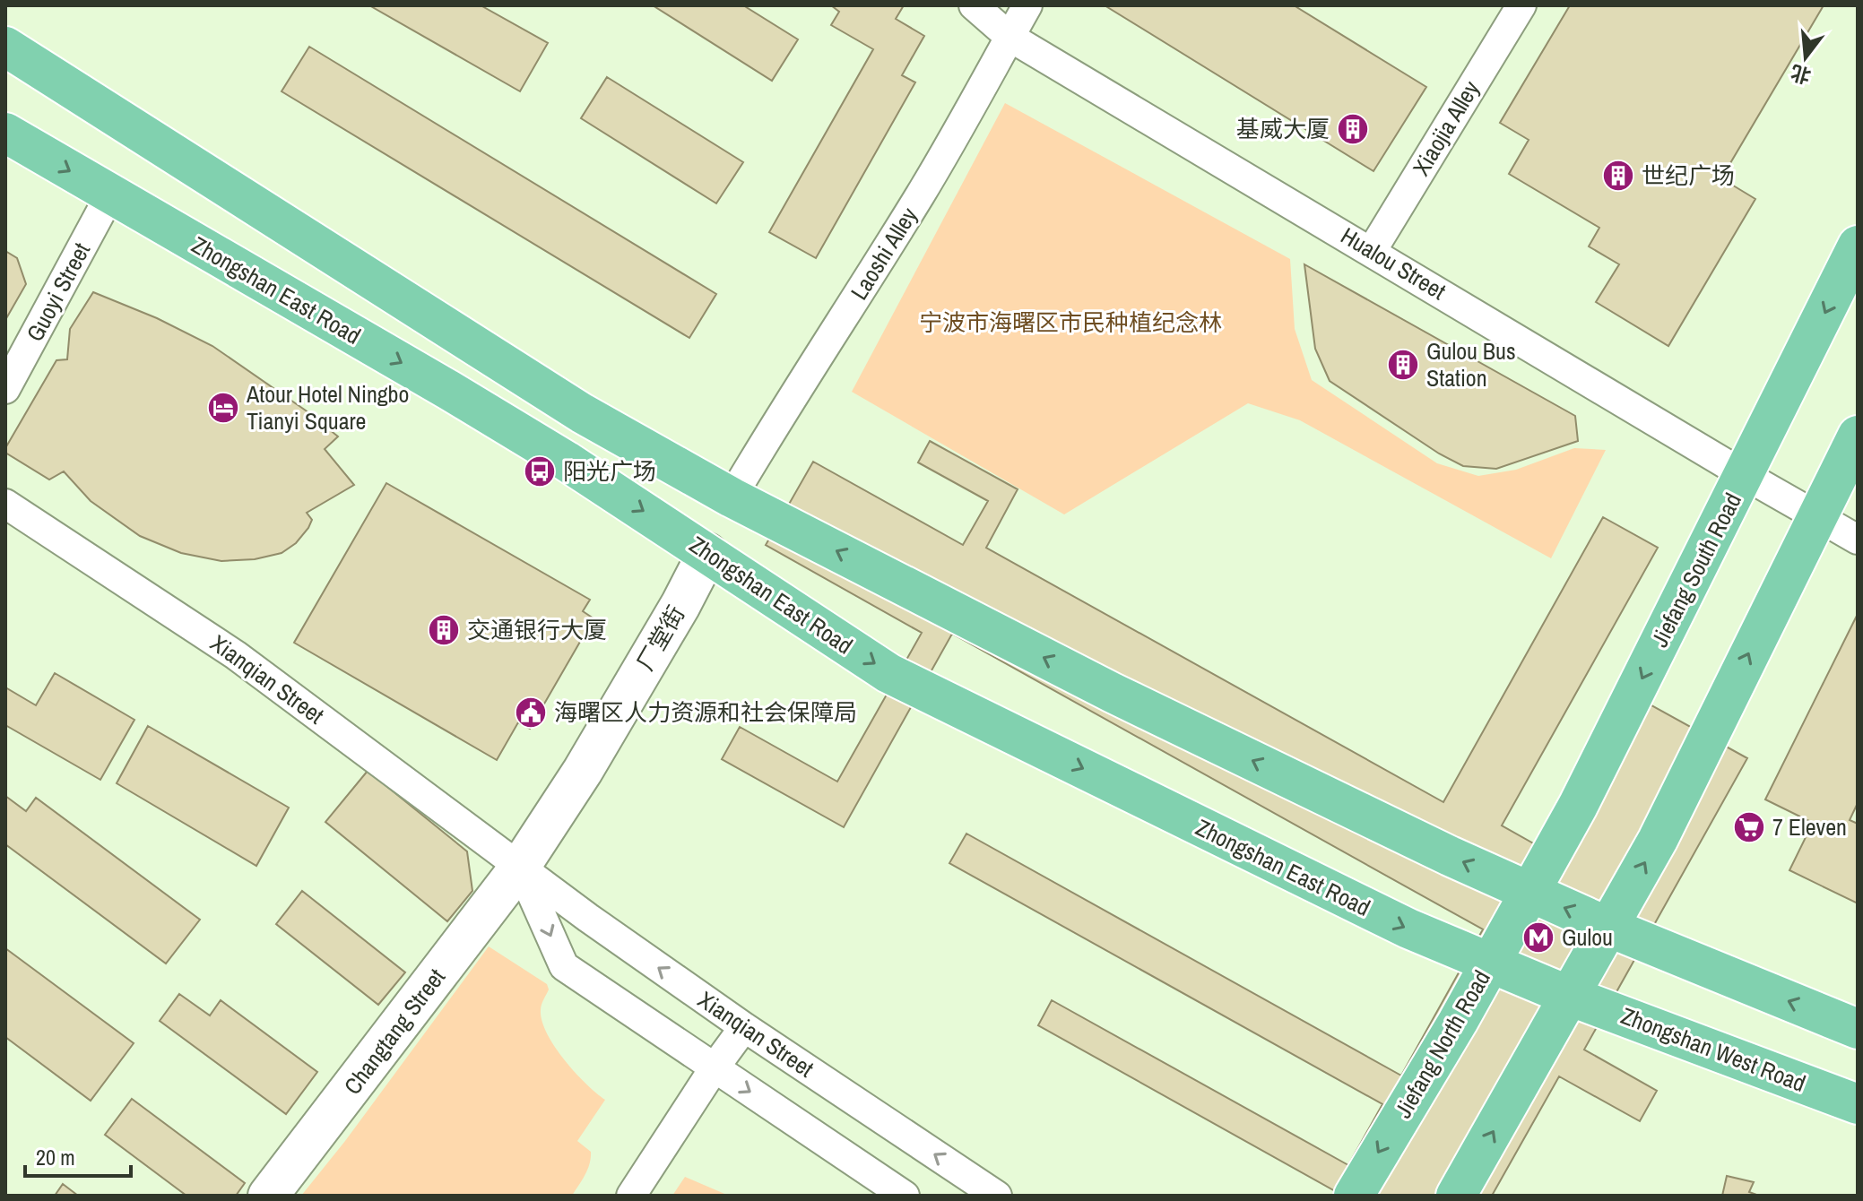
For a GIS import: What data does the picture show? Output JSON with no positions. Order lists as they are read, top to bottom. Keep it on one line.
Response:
{"streets":{"main road":["Zhongshan East Road","Jiefang South Road","Jiefang North Road","Zhongshan West Road"],"street":["Xiaojia Alley","Laoshi Alley","Hualou Street","Guoyi Street","厂堂街","Xianqian Street","Changtang Street"]},"crossings":[["Xiaojia Alley","Hualou Street"],["Laoshi Alley","Hualou Street"],["Hualou Street","Jiefang South Road"],["Zhongshan East Road","Guoyi Street"],["Zhongshan East Road","厂堂街"],["Zhongshan East Road","Jiefang North Road"],["Zhongshan East Road","Zhongshan West Road"],["Jiefang South Road","Jiefang North Road"],["厂堂街","Xianqian Street"],["厂堂街","Changtang Street"],["Xianqian Street","Changtang Street"]],"parks":["宁波市海曙区市民种植纪念林"],"places":{"building":["基威大厦","世纪广场","Gulou Bus Station","交通银行大厦"],"hotel":["Atour Hotel Ningbo Tianyi Square"],"bus stop":["阳光广场"],"public building":["海曙区人力资源和社会保障局"],"supermarket":["7 Eleven"],"metro station":["Gulou"]},"scale_bar":"20 m","north":"bottom"}
